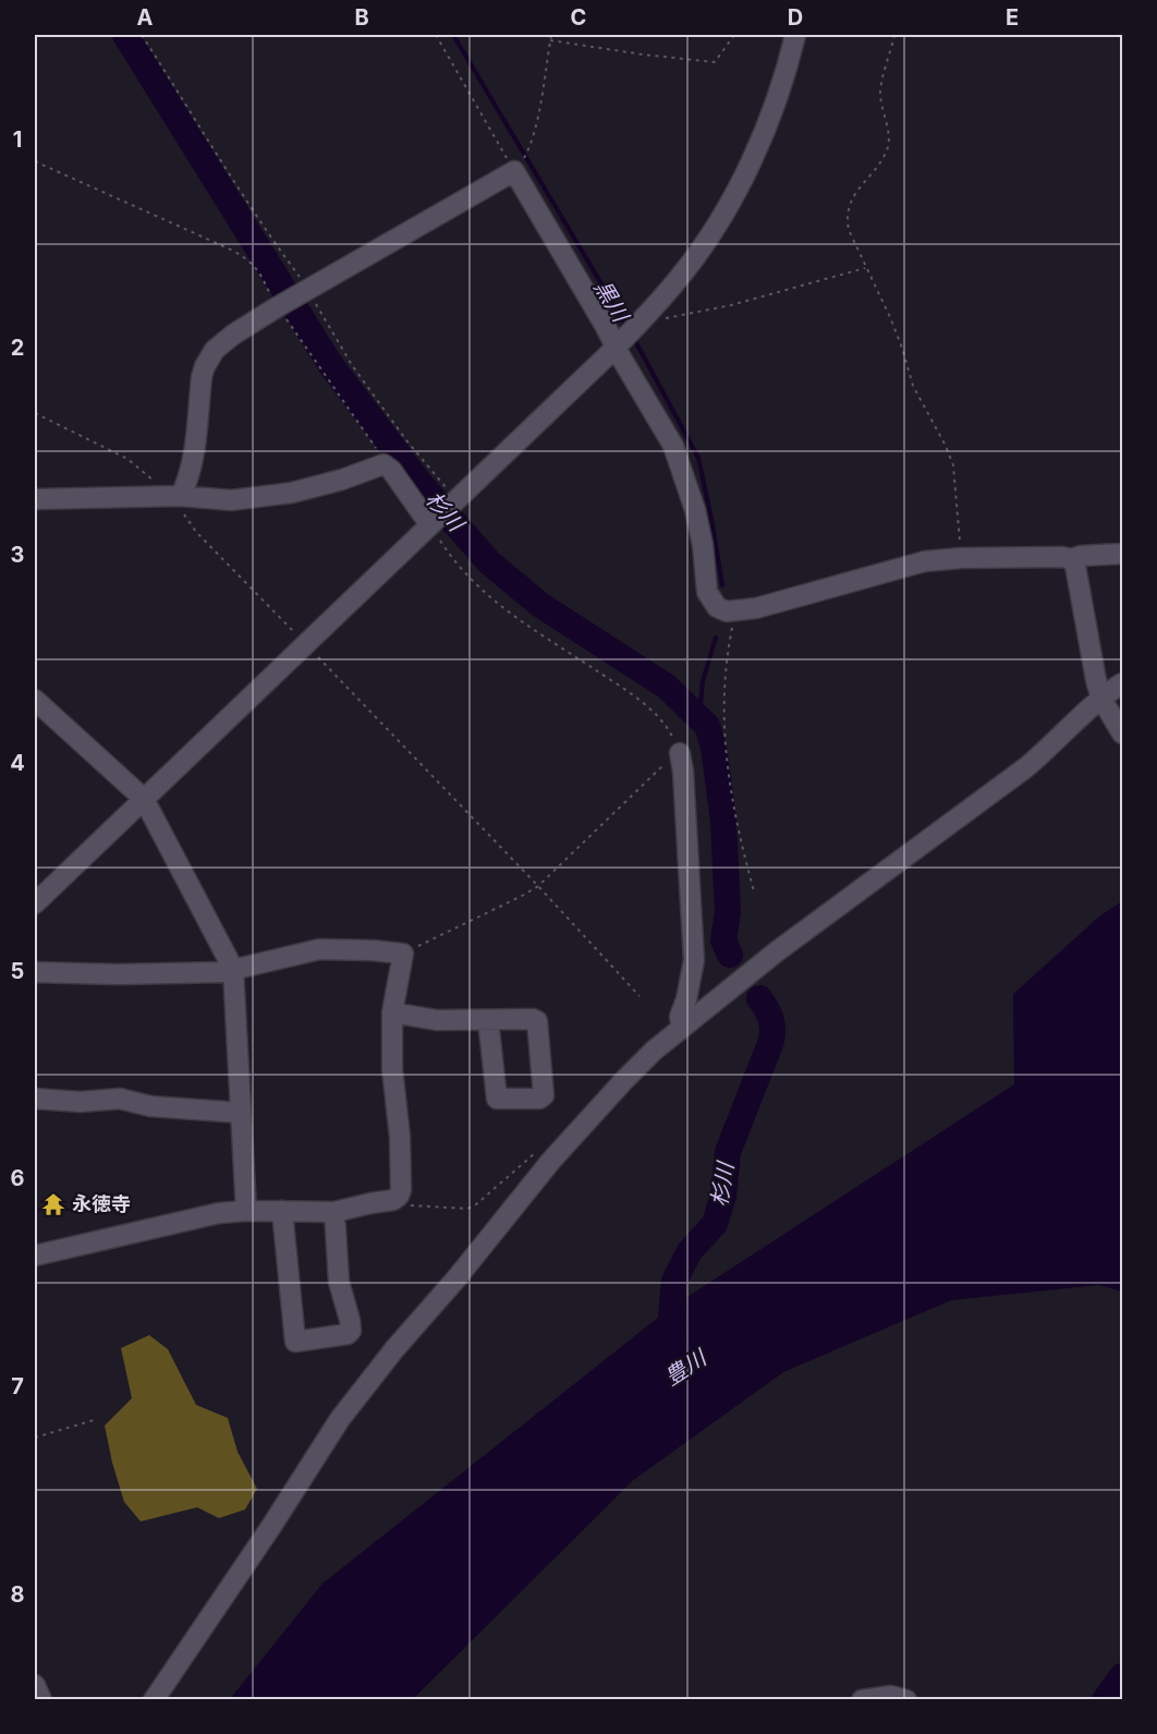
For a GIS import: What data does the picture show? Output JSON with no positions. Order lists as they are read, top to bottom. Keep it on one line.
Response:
{"water":["黒川","杉川","豊川"],"places":{"temple":["永徳寺"]},"grid":{"columns":["A","B","C","D","E"],"rows":["1","2","3","4","5","6","7","8"]}}
